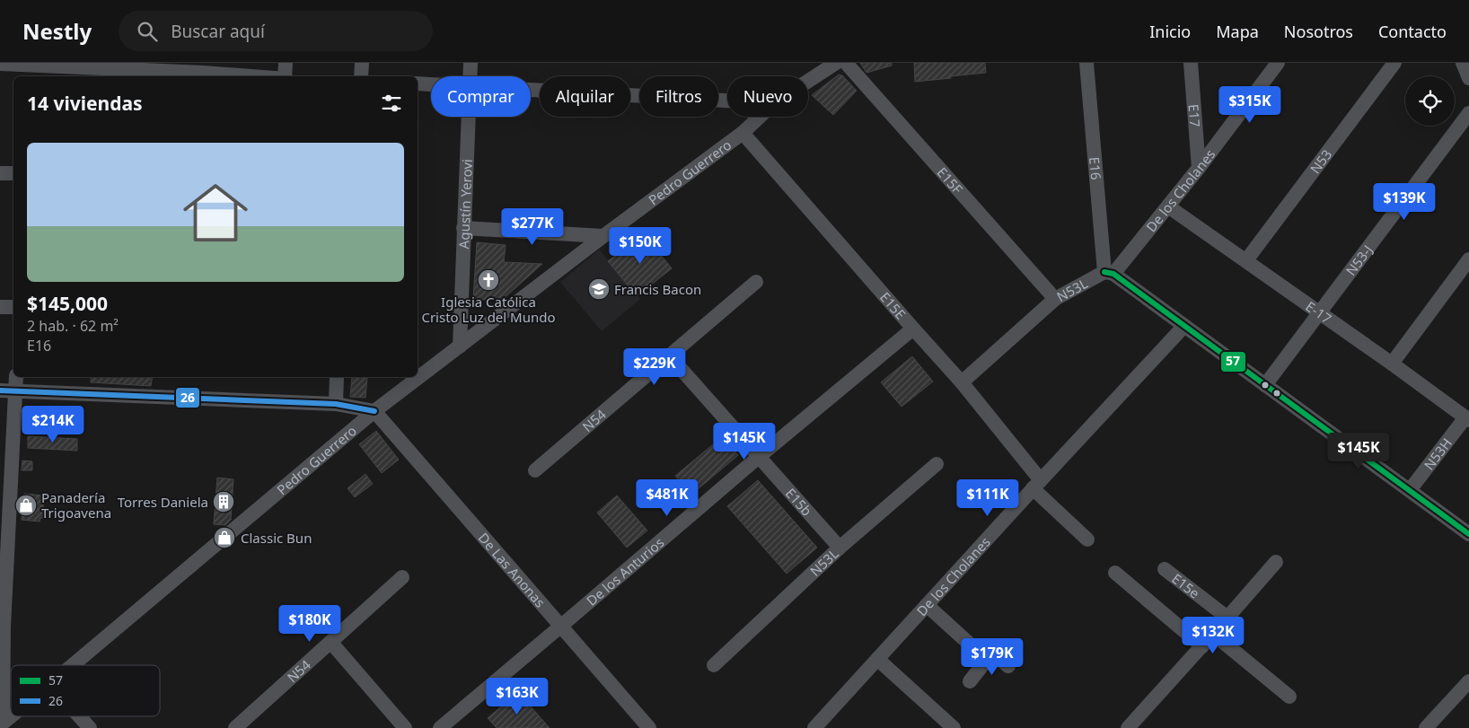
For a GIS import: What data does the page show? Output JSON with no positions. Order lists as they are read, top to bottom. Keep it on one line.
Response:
{"streets":{"street":["E17","N53","E16","Pedro Guerrero","E15F","De los Cholanes","Agustín Yerovi","N53-J","N53L","E15E","E-17","N54","N53H","E15b","De Las Anonas","De los Anturios","E15e"]},"crossings":[["E17","De los Cholanes"],["N53","E-17"],["E16","De los Cholanes"],["E16","N53L"],["Pedro Guerrero","Agustín Yerovi"],["Pedro Guerrero","E15E"],["Pedro Guerrero","De Las Anonas"],["E15F","N53L"],["De los Cholanes","N53L"],["De los Cholanes","E15E"],["De los Cholanes","E-17"],["N53-J","E-17"],["N53L","E15E"],["N53L","E15b"],["E15E","De los Anturios"],["E-17","N53H"],["N54","E15b"],["E15b","De los Anturios"],["De Las Anonas","De los Anturios"]],"places":{"church":["Iglesia Católica Cristo Luz del Mundo"],"school or university":["Francis Bacon"],"building":["Torres Daniela"],"shop":["Panadería Trigoavena","Classic Bun"]},"lines":["transit line 57","transit line 26"],"legend":["57","26"],"page":{"header":"Nestly","search":"Buscar aquí","nav":["Inicio","Mapa","Nosotros","Contacto"],"chip":["Comprar","Alquilar","Filtros","Nuevo"],"heading":"14 viviendas","price":["$315K","$139K","$277K","$150K","$229K","$214K","$145K","$145K","$481K","$111K","$180K","$132K","$179K","$163K"],"list":[{"name":"$145,000","note":"2 hab. · 62 m² · E16"}]}}
